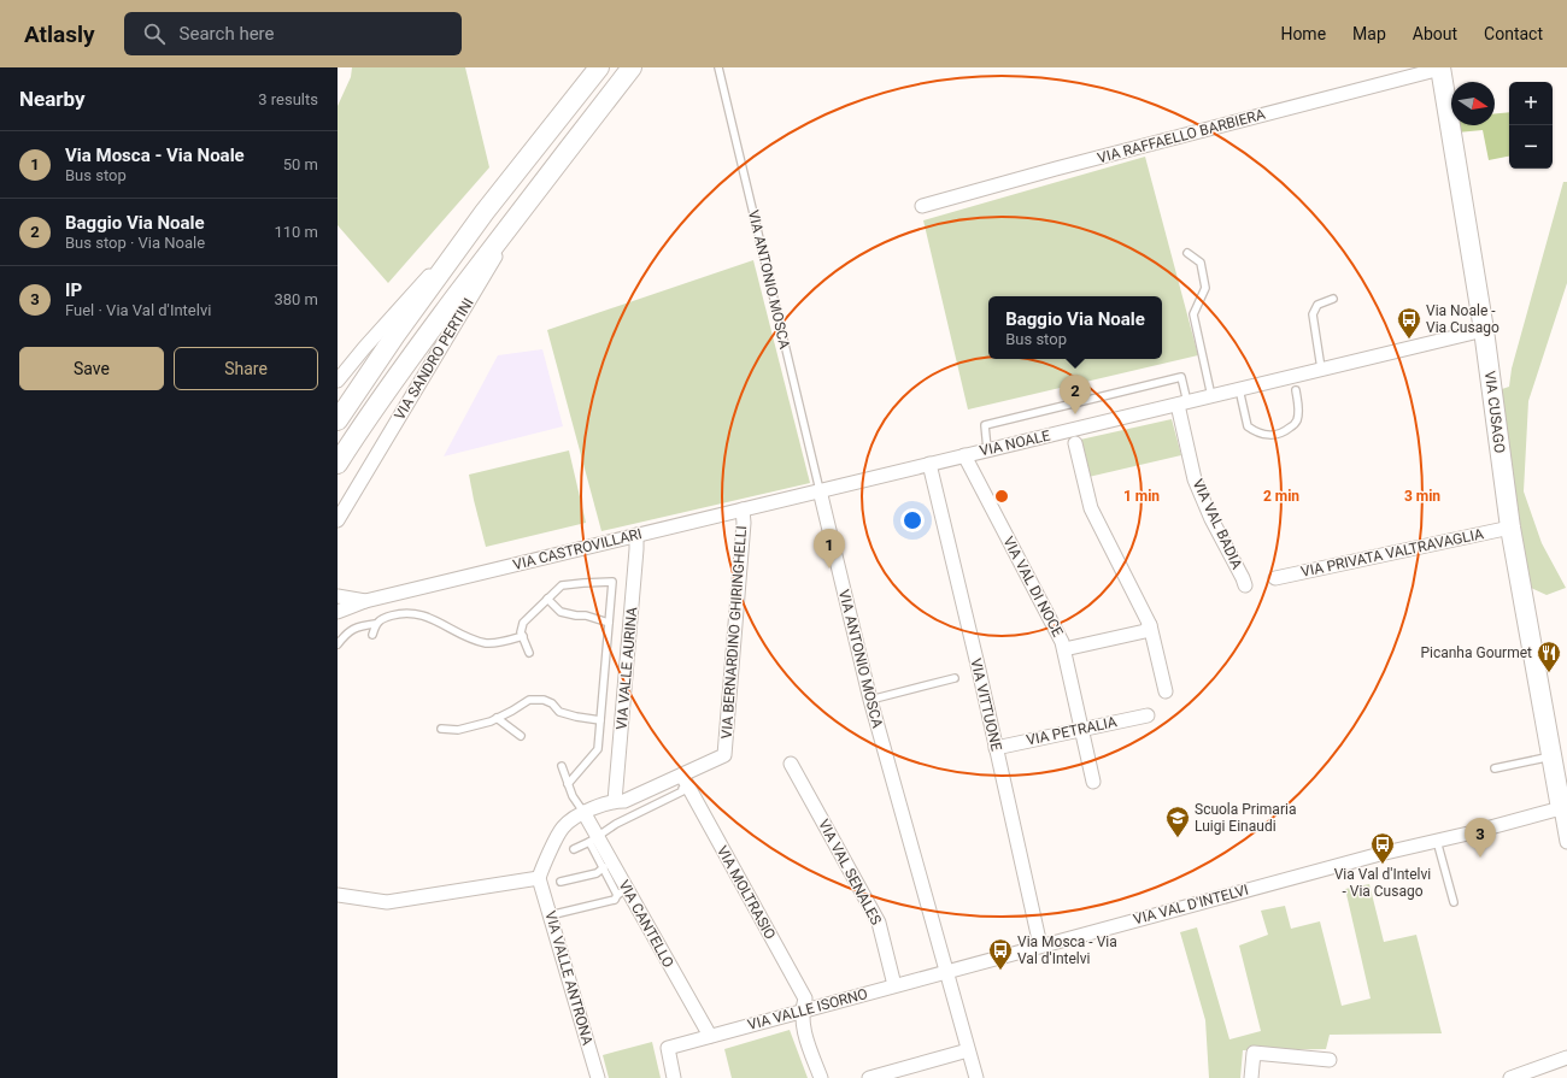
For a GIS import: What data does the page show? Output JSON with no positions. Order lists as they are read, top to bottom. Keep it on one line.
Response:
{"streets":{"main road":["VIA SANDRO PERTINI","VIA CUSAGO"],"street":["VIA RAFFAELLO BARBIERA","VIA ANTONIO MOSCA","VIA NOALE","VIA VAL BADIA","VIA CASTROVILLARI","VIA PRIVATA VALTRAVAGLIA","VIA VAL DI NOCE","VIA BERNARDINO GHIRINGHELLI","VIA VALLE AURINA","VIA VITTUONE","VIA PETRALIA","VIA VAL SENALES","VIA MOLTRASIO","VIA VAL D'INTELVI","VIA CANTELLO","VIA VALLE ANTRONA","VIA VALLE ISORNO"]},"crossings":[["VIA RAFFAELLO BARBIERA","VIA CUSAGO"],["VIA ANTONIO MOSCA","VIA NOALE"],["VIA ANTONIO MOSCA","VIA CASTROVILLARI"],["VIA ANTONIO MOSCA","VIA VITTUONE"],["VIA ANTONIO MOSCA","VIA VAL D'INTELVI"],["VIA ANTONIO MOSCA","VIA VALLE ISORNO"],["VIA CUSAGO","VIA NOALE"],["VIA CUSAGO","VIA PRIVATA VALTRAVAGLIA"],["VIA CUSAGO","VIA VAL D'INTELVI"],["VIA NOALE","VIA VAL BADIA"],["VIA NOALE","VIA CASTROVILLARI"],["VIA NOALE","VIA VAL DI NOCE"],["VIA NOALE","VIA VITTUONE"],["VIA CASTROVILLARI","VIA BERNARDINO GHIRINGHELLI"],["VIA CASTROVILLARI","VIA VALLE AURINA"],["VIA VAL DI NOCE","VIA PETRALIA"],["VIA BERNARDINO GHIRINGHELLI","VIA MOLTRASIO"],["VIA VITTUONE","VIA PETRALIA"],["VIA VITTUONE","VIA VAL D'INTELVI"],["VIA VAL SENALES","VIA VALLE ISORNO"],["VIA MOLTRASIO","VIA VALLE ISORNO"],["VIA VAL D'INTELVI","VIA VALLE ISORNO"],["VIA CANTELLO","VIA VALLE ISORNO"]],"places":{"bus stop":["Via Noale - Via Cusago","Via Val d'Intelvi - Via Cusago","Via Mosca - Via Val d'Intelvi"],"restaurant":["Picanha Gourmet"],"school or university":["Scuola Primaria Luigi Einaudi"]},"north":"right","page":{"header":"Atlasly","search":"Search here","nav":["Home","Map","About","Contact"],"heading":["Nearby","3 results"],"map_buttons":["+","−"],"list":[{"mark":"1","name":"Via Mosca - Via Noale","note":"Bus stop","value":"50 m"},{"mark":"2","name":"Baggio Via Noale","note":"Bus stop · Via Noale","value":"110 m"},{"mark":"3","name":"IP","note":"Fuel · Via Val d'Intelvi","value":"380 m"}],"popup":["Baggio Via Noale","Bus stop"],"buttons":["Save","Share"],"pins":["2","1","3"]},"rings":["1 min","2 min","3 min"]}
